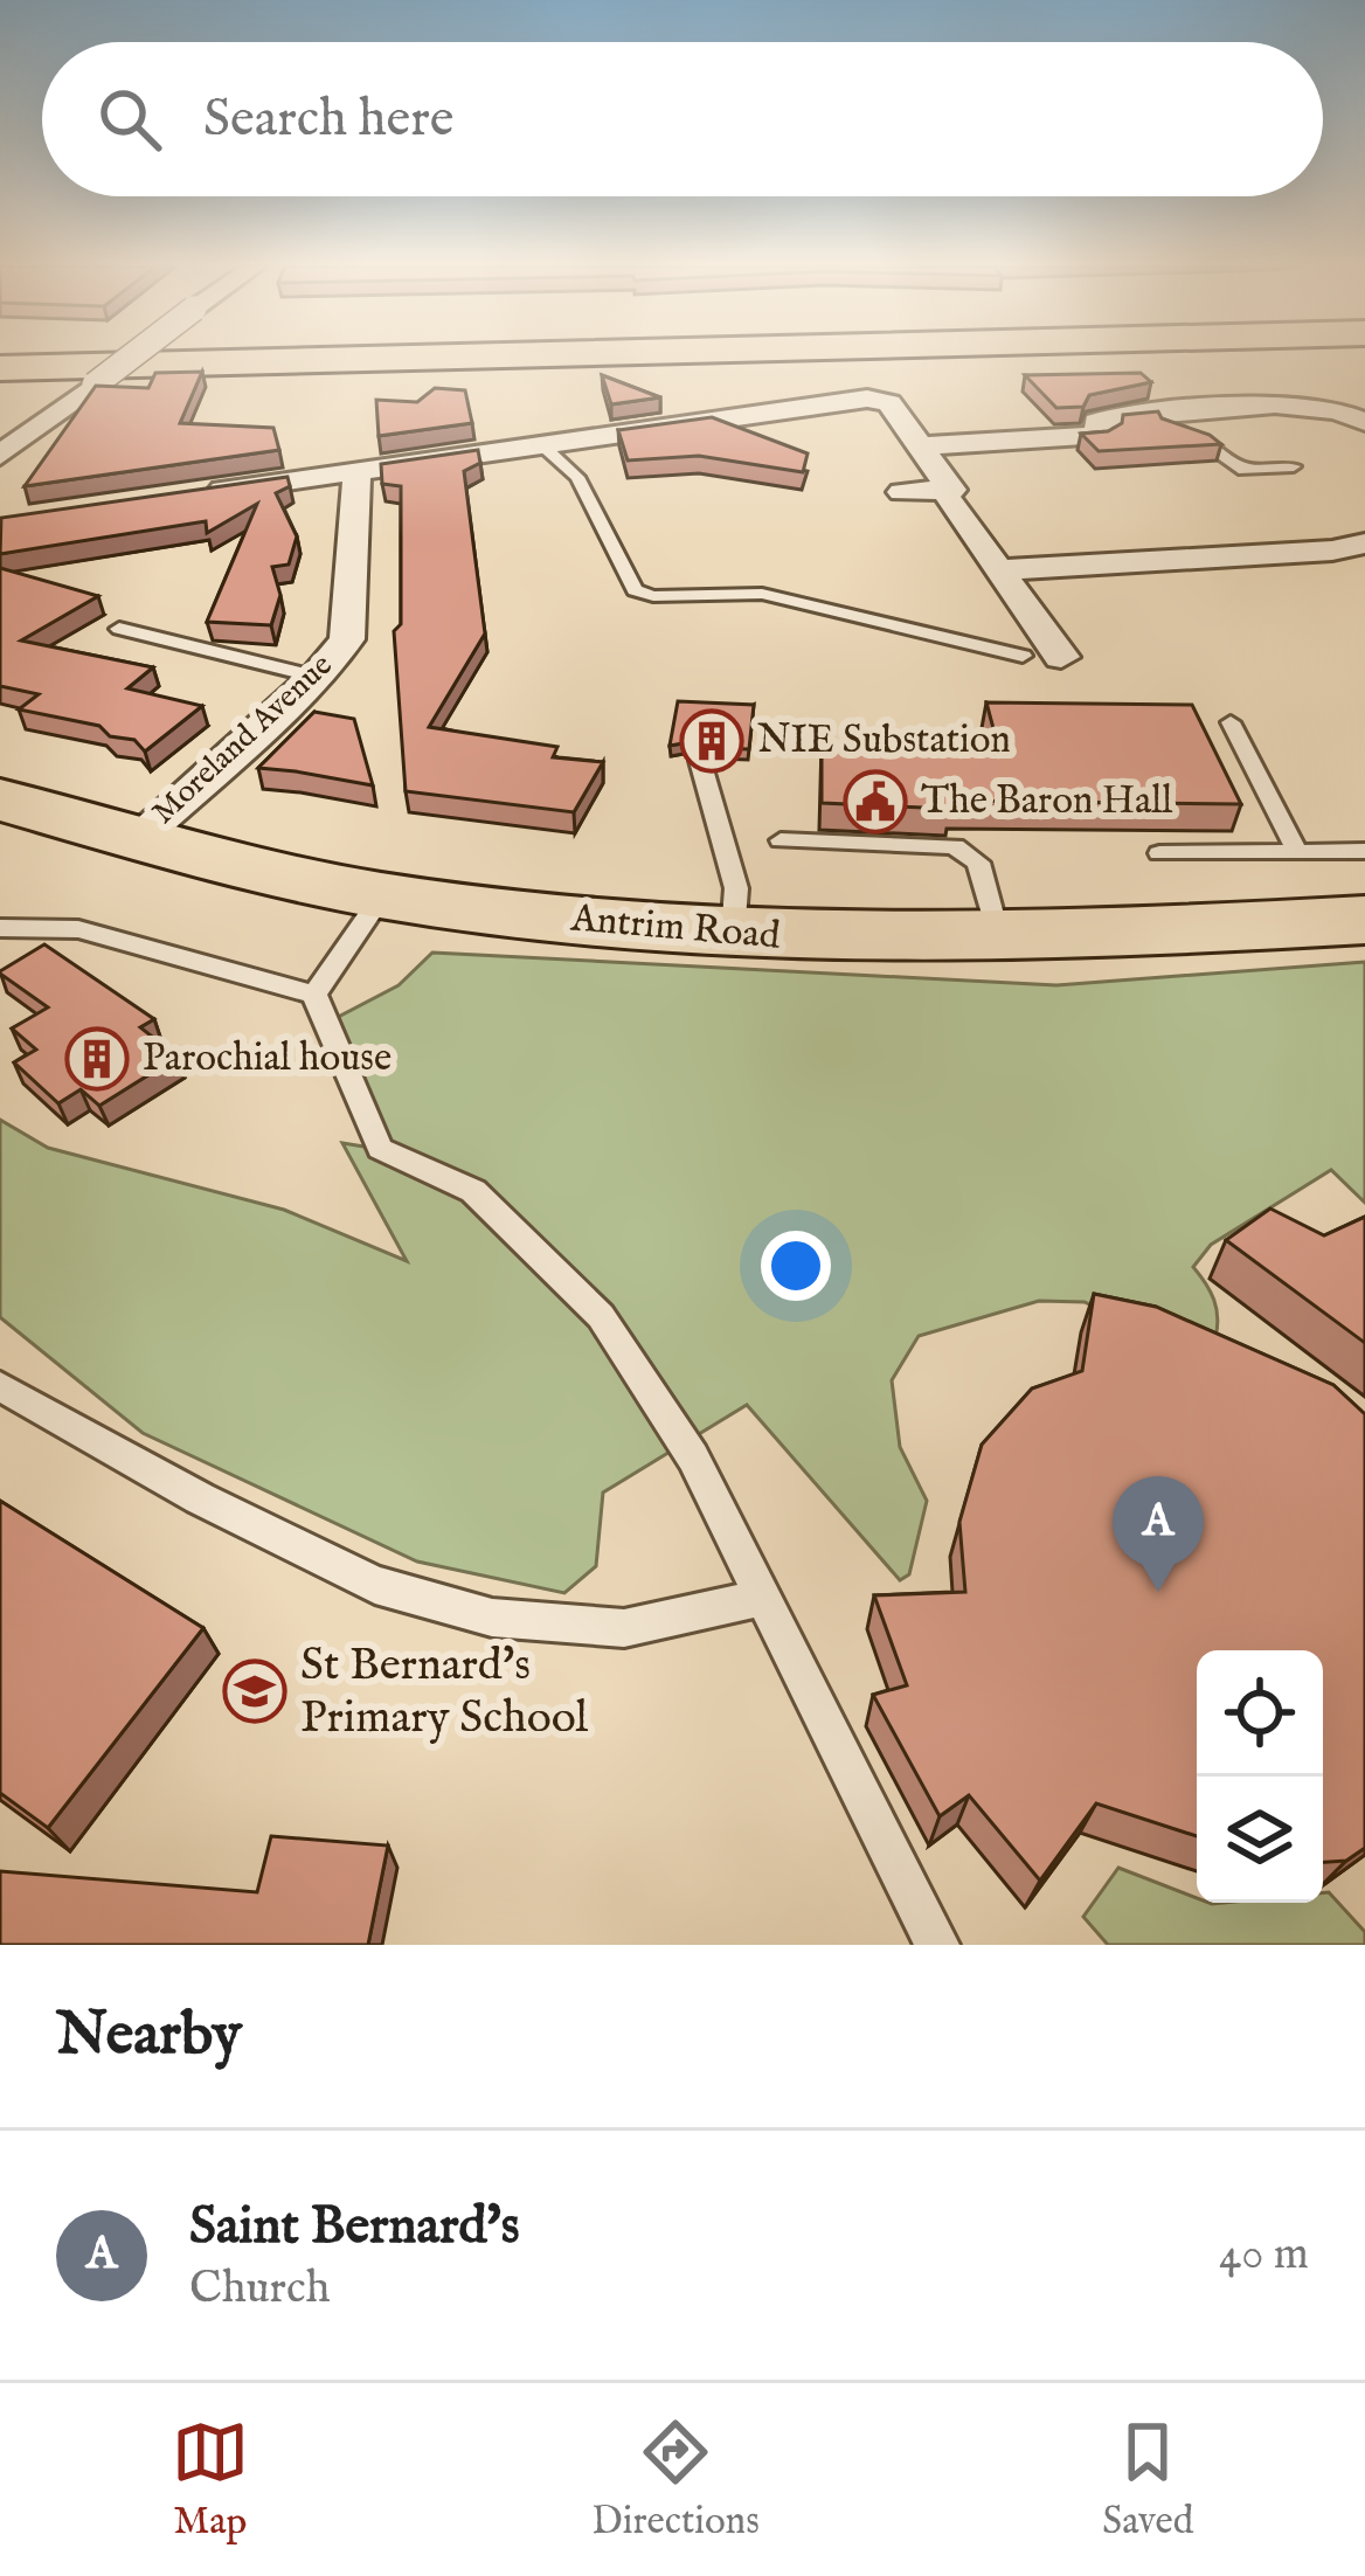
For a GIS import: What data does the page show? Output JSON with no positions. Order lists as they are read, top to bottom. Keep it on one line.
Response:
{"streets":{"main road":["Antrim Road"],"street":["Moreland Avenue"]},"crossings":[["Moreland Avenue","Antrim Road"]],"places":{"building":["NIE Substation","Parochial house"],"public building":["The Baron Hall"],"school or university":["St Bernard's Primary School"]},"page":{"search":"Search here","pins":"A","heading":"Nearby","list":[{"mark":"A","name":"Saint Bernard's","note":"Church","value":"40 m"}],"nav":["Map","Directions","Saved"]}}
